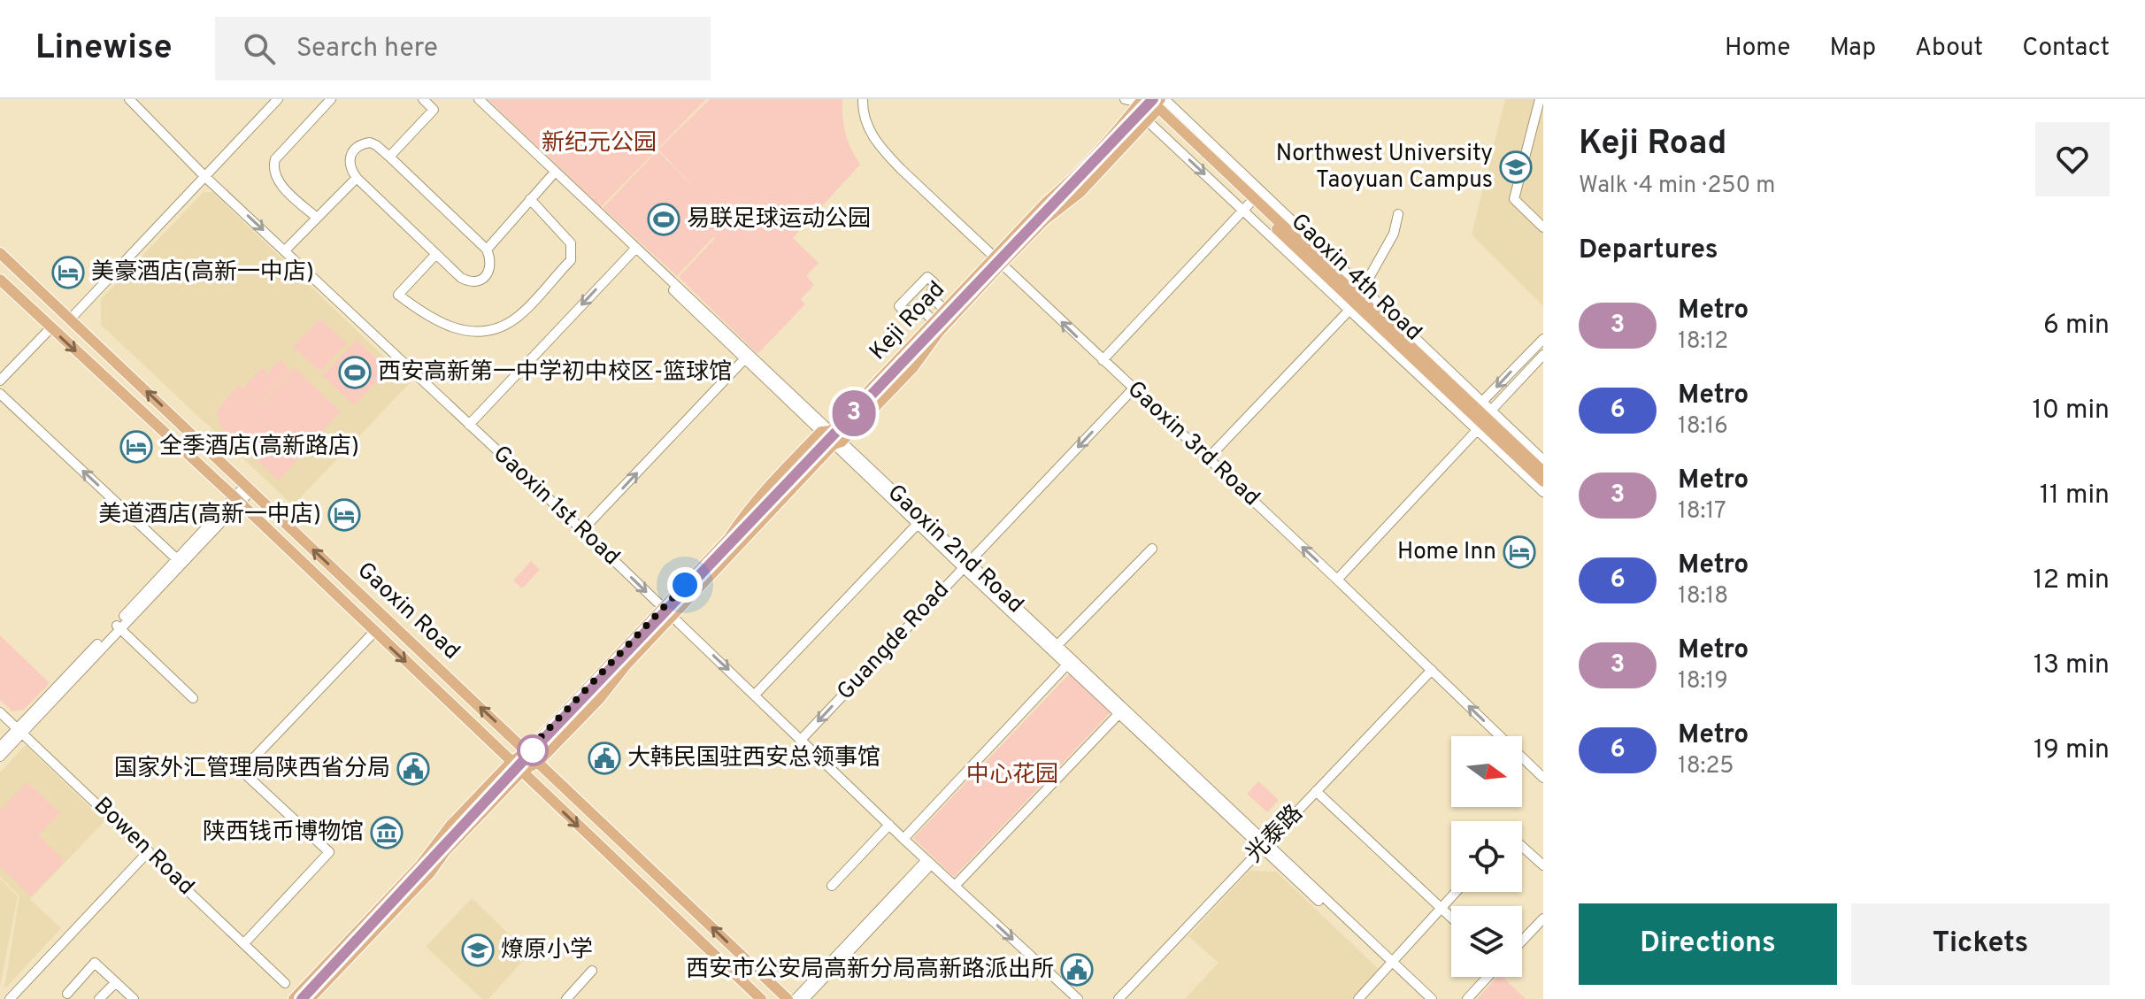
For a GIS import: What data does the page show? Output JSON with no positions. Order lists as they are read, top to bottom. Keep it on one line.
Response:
{"streets":{"main road":["Gaoxin 4th Road","Keji Road","Gaoxin Road"],"street":["Gaoxin 3rd Road","Gaoxin 1st Road","Gaoxin 2nd Road","Guangde Road","光泰路","Bowen Road"]},"crossings":[["Gaoxin 4th Road","Keji Road"],["Keji Road","Gaoxin 3rd Road"],["Keji Road","Gaoxin 1st Road"],["Keji Road","Gaoxin 2nd Road"],["Keji Road","Gaoxin Road"],["Gaoxin 3rd Road","Guangde Road"],["Gaoxin 3rd Road","光泰路"],["Gaoxin 1st Road","Guangde Road"],["Gaoxin 2nd Road","Guangde Road"],["Gaoxin 2nd Road","光泰路"]],"one_way":["Gaoxin 3rd Road"],"parks":["新纪元公园","中心花园"],"places":{"school or university":["Northwest University Taoyuan Campus","燎原小学"],"sports":["易联足球运动公园","西安高新第一中学初中校区-篮球馆"],"hotel":["美豪酒店(高新一中店)","全季酒店(高新路店)","美道酒店(高新一中店)","Home Inn"],"public building":["大韩民国驻西安总领事馆","国家外汇管理局陕西省分局","西安市公安局高新分局高新路派出所"],"museum":["陕西钱币博物馆"]},"lines":["metro line 3"],"north":"right","page":{"header":"Linewise","search":"Search here","nav":["Home","Map","About","Contact"],"on_map":"3","heading":[["Keji Road","Walk · 4 min · 250 m"],"Departures"],"list":[{"mark":"3","name":"Metro","note":"18:12","value":"6 min"},{"mark":"6","name":"Metro","note":"18:16","value":"10 min"},{"mark":"3","name":"Metro","note":"18:17","value":"11 min"},{"mark":"6","name":"Metro","note":"18:18","value":"12 min"},{"mark":"3","name":"Metro","note":"18:19","value":"13 min"},{"mark":"6","name":"Metro","note":"18:25","value":"19 min"}],"buttons":["Directions","Tickets"]}}
